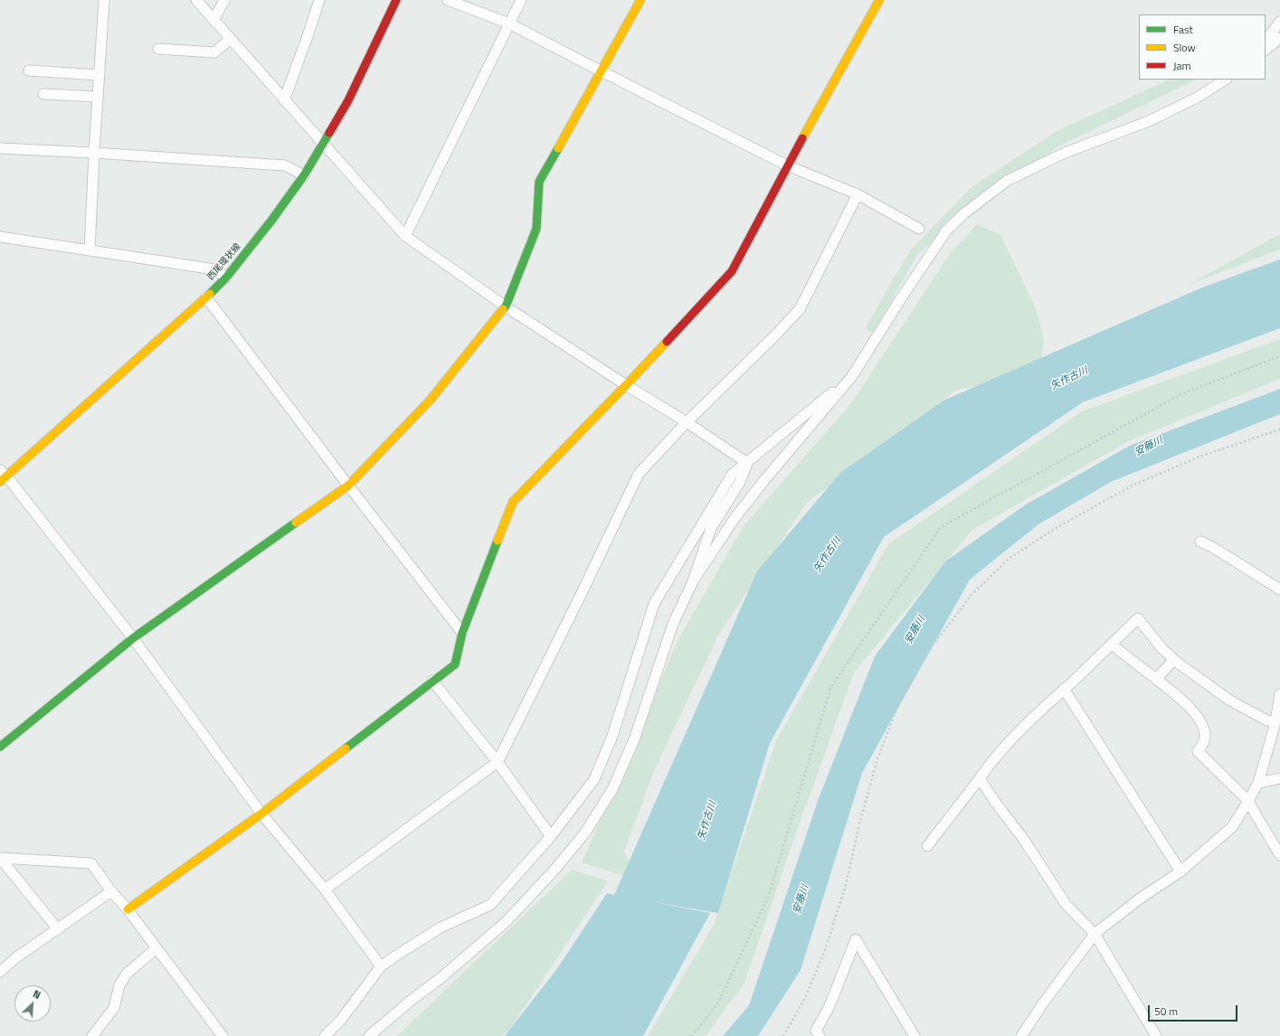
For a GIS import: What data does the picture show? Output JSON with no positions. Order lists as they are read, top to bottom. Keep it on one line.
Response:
{"streets":{"street":["西尾環状線"]},"water":["矢作古川","安藤川"],"legend":["Fast","Slow","Jam"],"scale_bar":"50 m","north":"top right"}
